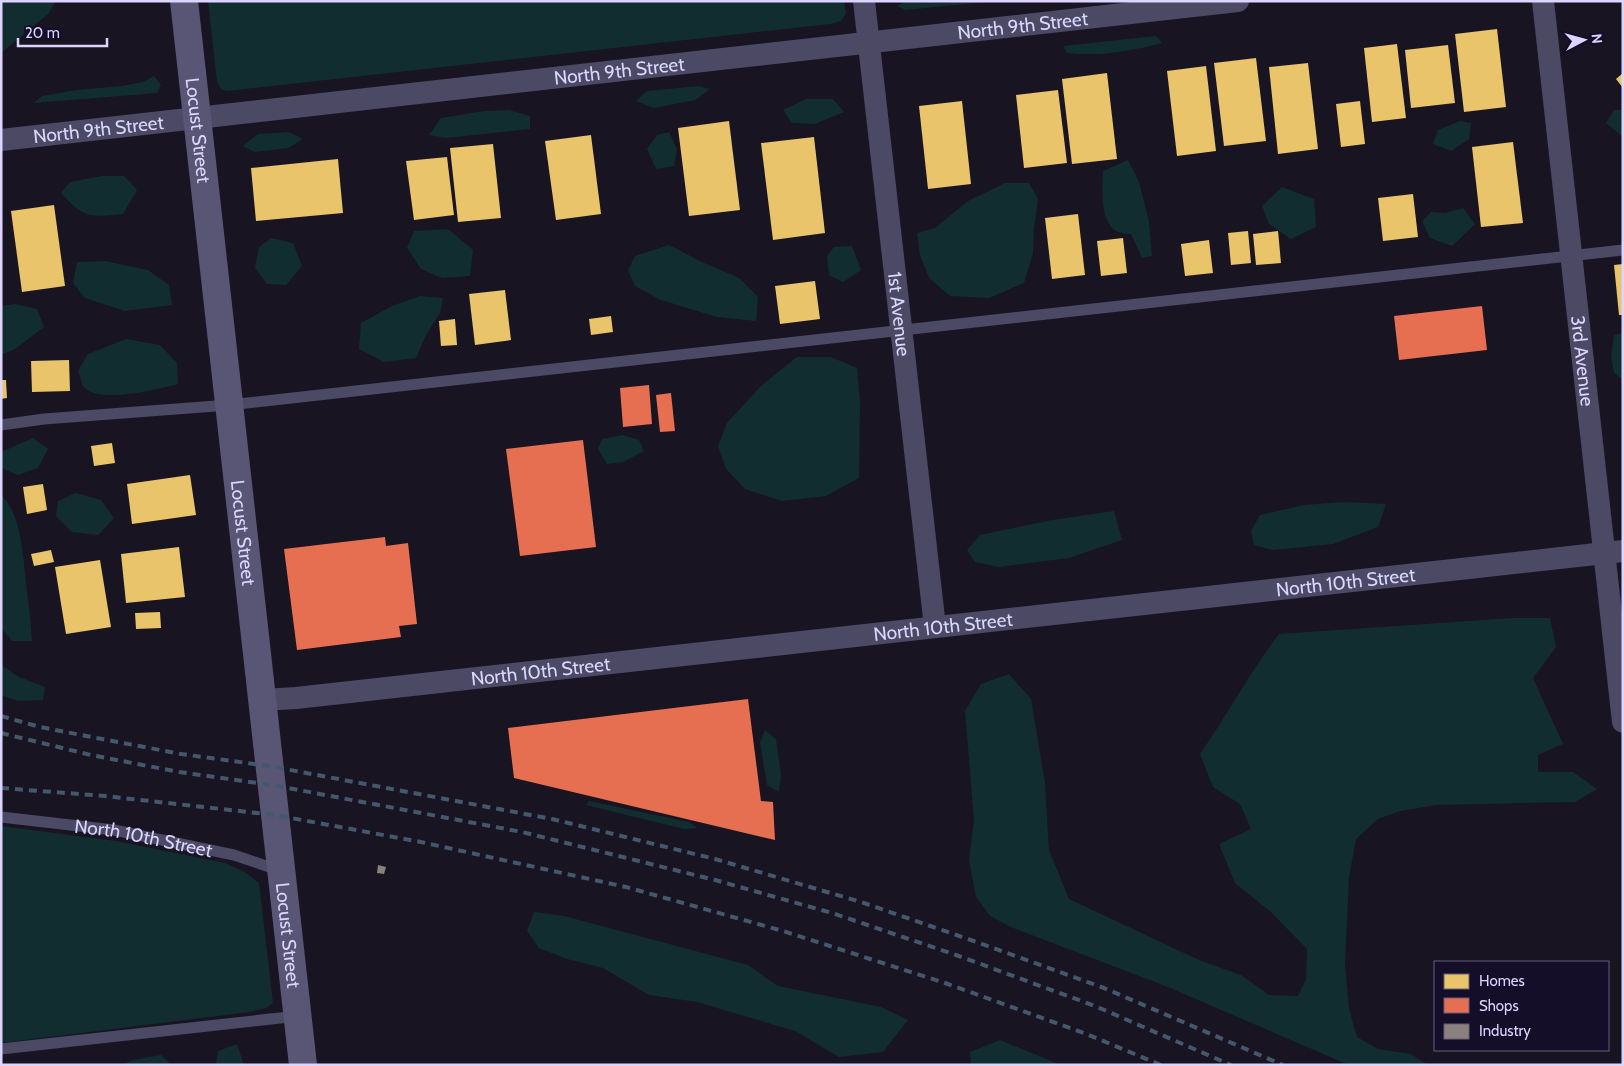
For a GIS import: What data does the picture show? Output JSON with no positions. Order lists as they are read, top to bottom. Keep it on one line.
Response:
{"streets":{"street":["North 9th Street","Locust Street","1st Avenue","3rd Avenue","North 10th Street"]},"crossings":[["North 9th Street","Locust Street"],["North 9th Street","1st Avenue"],["Locust Street","North 10th Street"],["1st Avenue","North 10th Street"],["3rd Avenue","North 10th Street"]],"legend":["Homes","Shops","Industry"],"scale_bar":"20 m","north":"right"}
